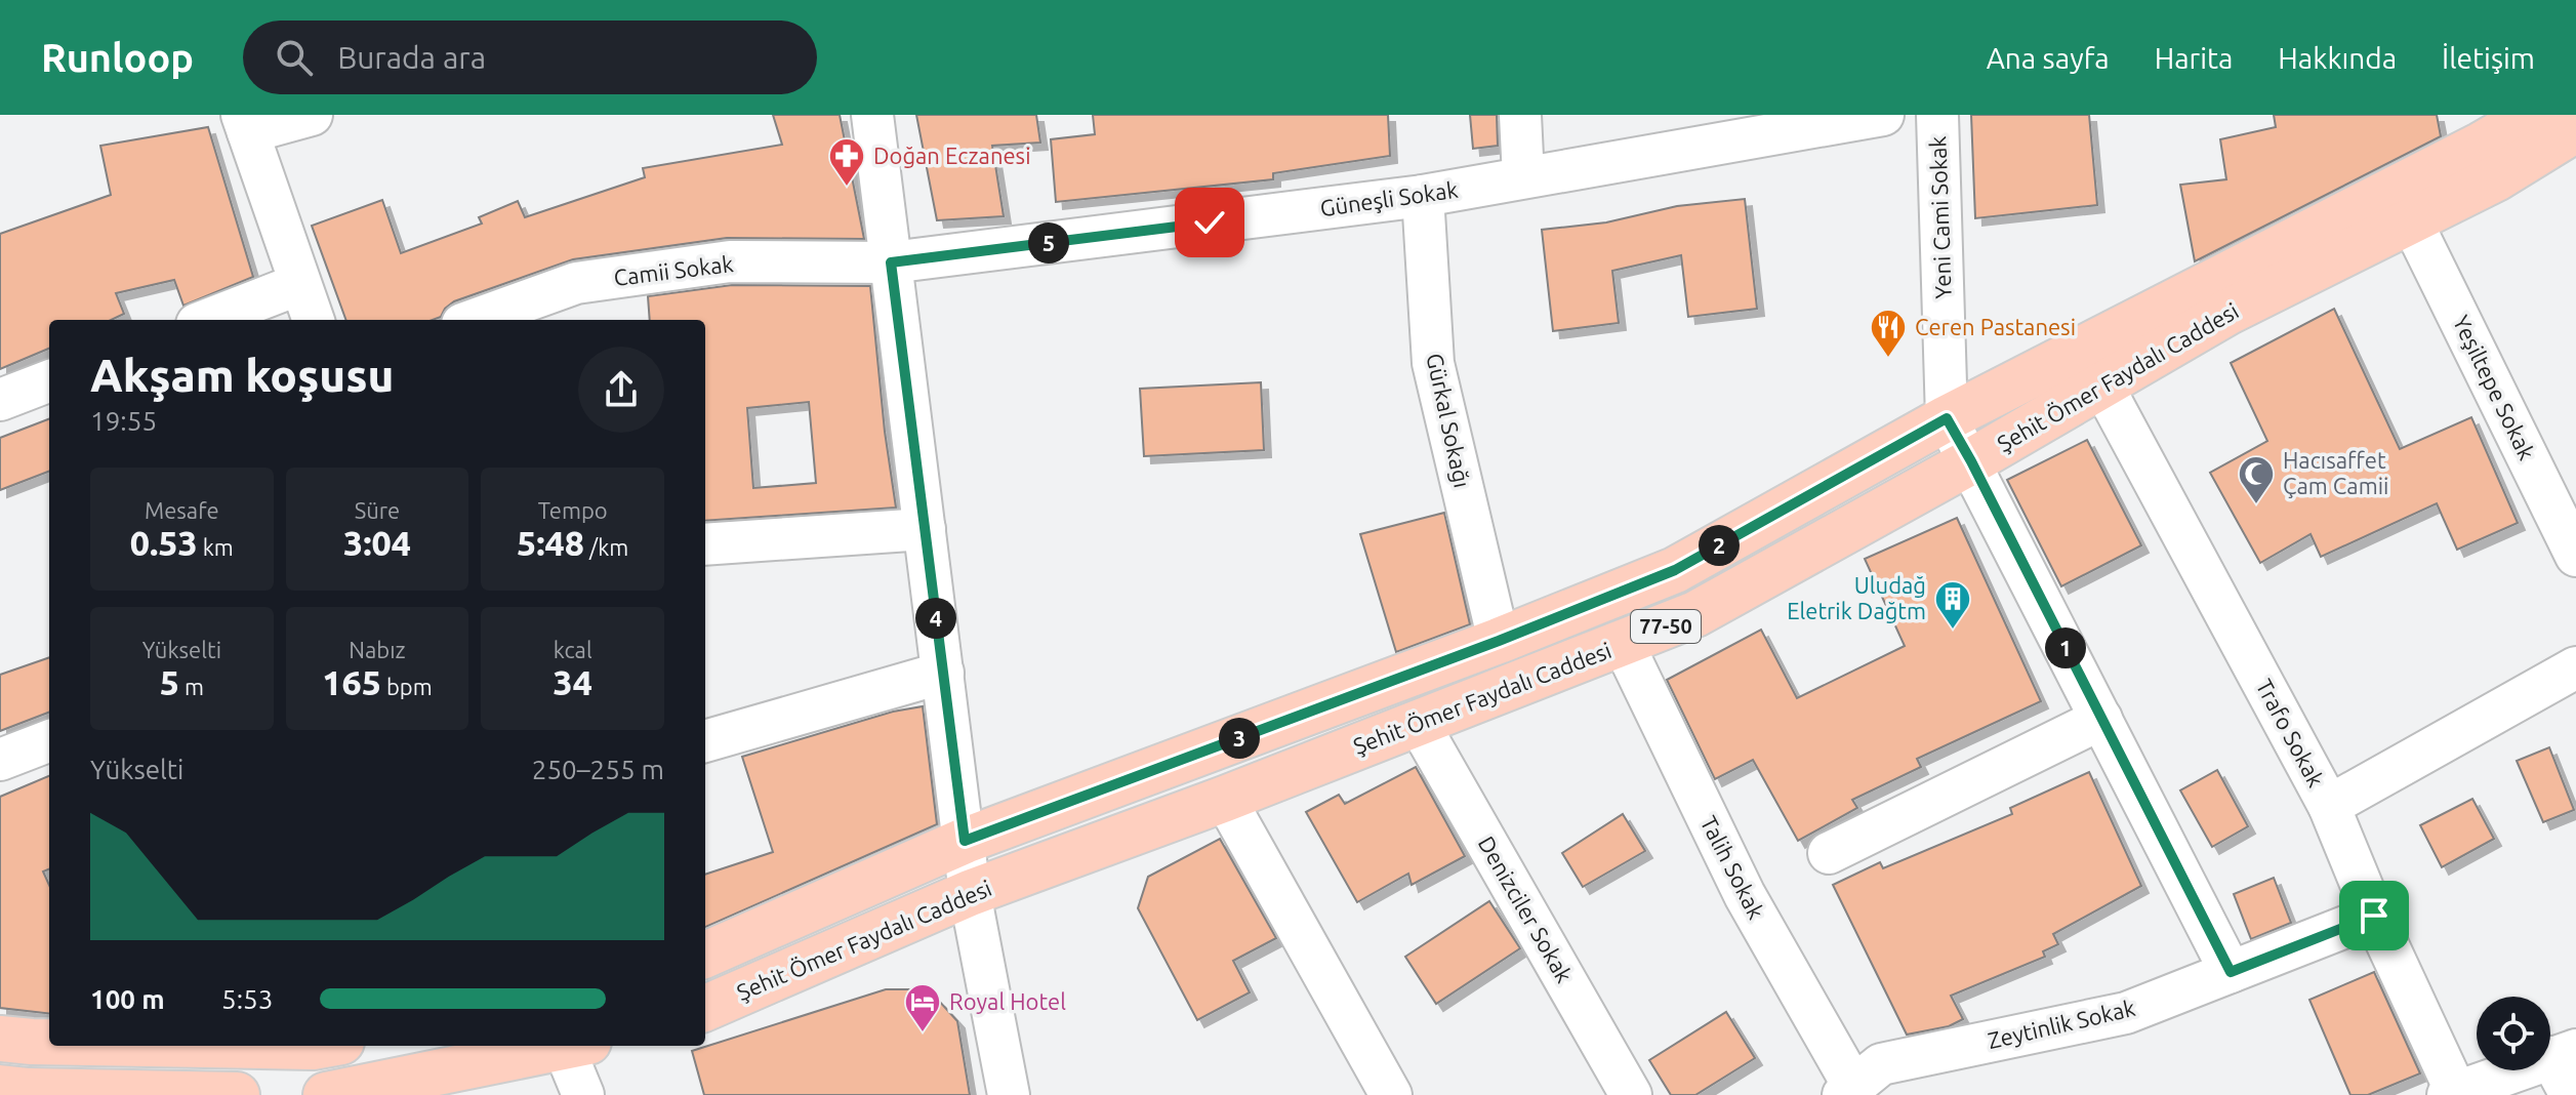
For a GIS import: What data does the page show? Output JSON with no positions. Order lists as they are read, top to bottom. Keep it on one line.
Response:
{"streets":{"main road":["Şehit Ömer Faydalı Caddesi","77-50"],"street":["Güneşli Sokak","Yeni Cami Sokak","Camii Sokak","Yeşiltepe Sokak","Gürkal Sokağı","Trafo Sokak","Talih Sokak","Denizciler Sokak","Zeytinlik Sokak"]},"crossings":[["Güneşli Sokak","Camii Sokak"],["Güneşli Sokak","Gürkal Sokağı"],["Yeni Cami Sokak","Şehit Ömer Faydalı Caddesi"],["Yeni Cami Sokak","Zeytinlik Sokak"],["Şehit Ömer Faydalı Caddesi","Yeşiltepe Sokak"],["Şehit Ömer Faydalı Caddesi","Gürkal Sokağı"],["Şehit Ömer Faydalı Caddesi","Trafo Sokak"],["Şehit Ömer Faydalı Caddesi","Talih Sokak"],["Şehit Ömer Faydalı Caddesi","Denizciler Sokak"],["Trafo Sokak","Zeytinlik Sokak"],["Talih Sokak","Zeytinlik Sokak"]],"places":{"pharmacy":["Doğan Eczanesi"],"restaurant":["Ceren Pastanesi"],"mosque":["Hacısaffet Çam Camii"],"building":["Uludağ Eletrik Dağtm"],"hotel":["Royal Hotel"]},"page":{"header":"Runloop","search":"Burada ara","nav":["Ana sayfa","Harita","Hakkında","İletişim"],"pins":["5","2","4","1","3"],"heading":["Akşam koşusu","19:55"],"stats":[["Mesafe","0.53 km"],["Süre","3:04"],["Tempo","5:48 /km"],["Yükselti","5 m"],["Nabız","165 bpm"],["kcal","34"]],"chart":["Yükselti","250–255 m"],"list":[{"name":"100 m","note":"5:53"}]}}
